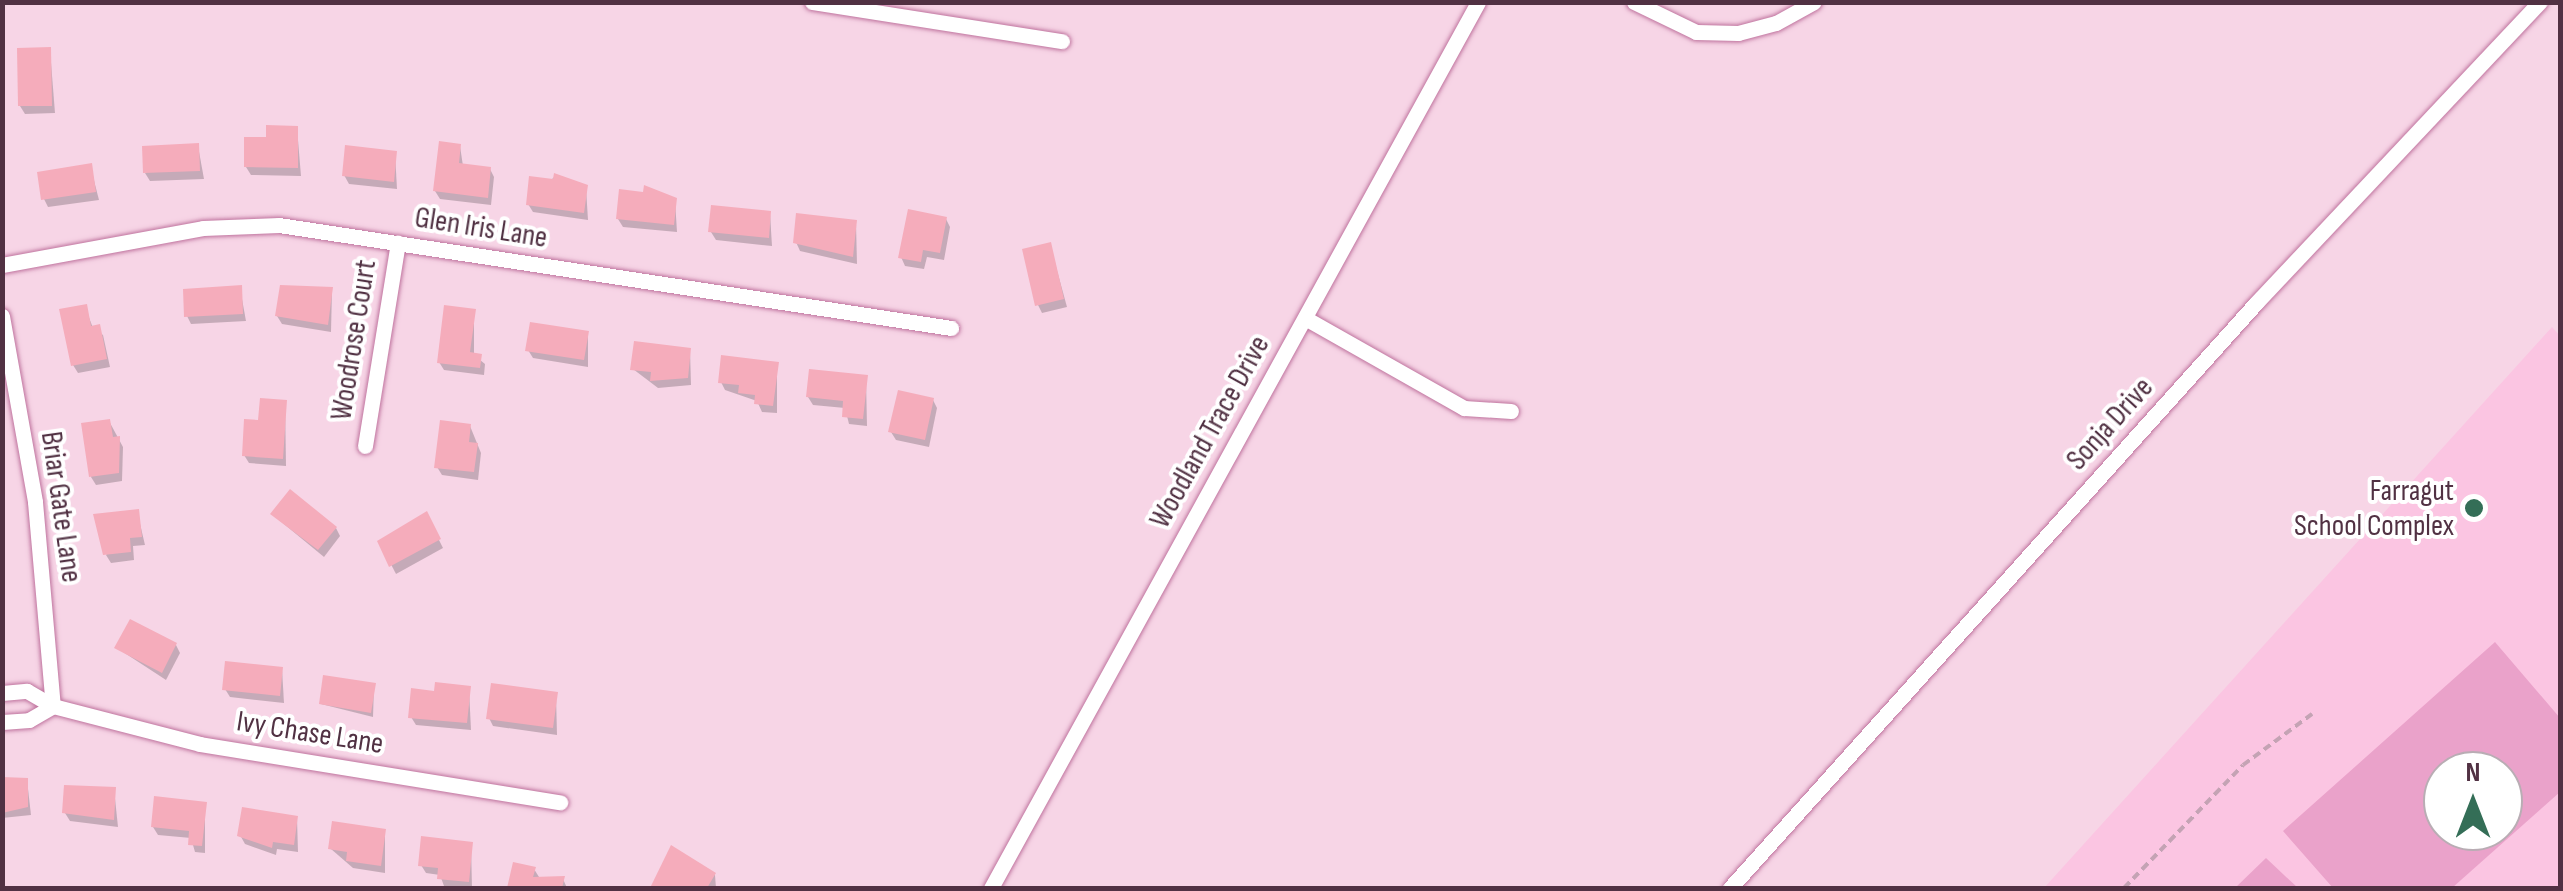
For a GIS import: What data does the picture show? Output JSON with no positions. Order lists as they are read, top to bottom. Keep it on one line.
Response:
{"streets":{"street":["Glen Iris Lane","Woodrose Court","Sonja Drive","Woodland Trace Drive","Briar Gate Lane","Ivy Chase Lane"]},"crossings":[["Glen Iris Lane","Woodrose Court"],["Briar Gate Lane","Ivy Chase Lane"]],"places":["Farragut School Complex"],"north":"top"}
